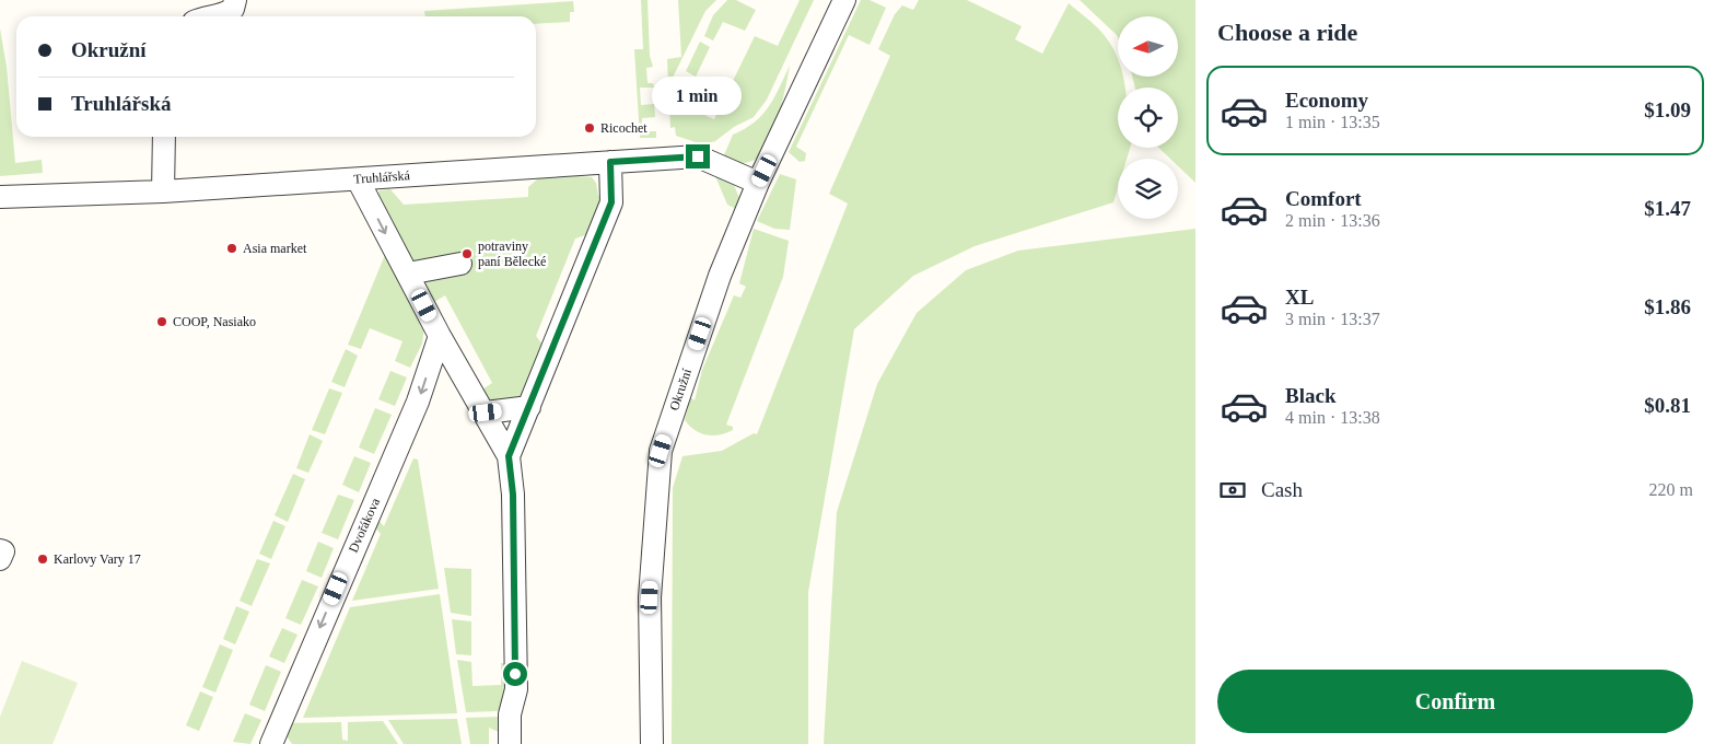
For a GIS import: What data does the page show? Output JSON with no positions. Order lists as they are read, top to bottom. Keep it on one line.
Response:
{"streets":{"street":["Truhlářská","Okružní","Dvořákova"]},"crossings":[["Truhlářská","Okružní"]],"places":["Ricochet","Asia market","potraviny paní Bělecké","COOP, Nasiako","Karlovy Vary 17"],"north":"left","page":{"heading":"Choose a ride","banner":["Okružní","Truhlářská"],"list":[{"name":"Economy","note":"1 min · 13:35","value":"$1.09"},{"name":"Comfort","note":"2 min · 13:36","value":"$1.47"},{"name":"XL","note":"3 min · 13:37","value":"$1.86"},{"name":"Black","note":"4 min · 13:38","value":"$0.81"}],"bubble":"1 min","pay":["Cash","220 m"],"buttons":"Confirm"}}
